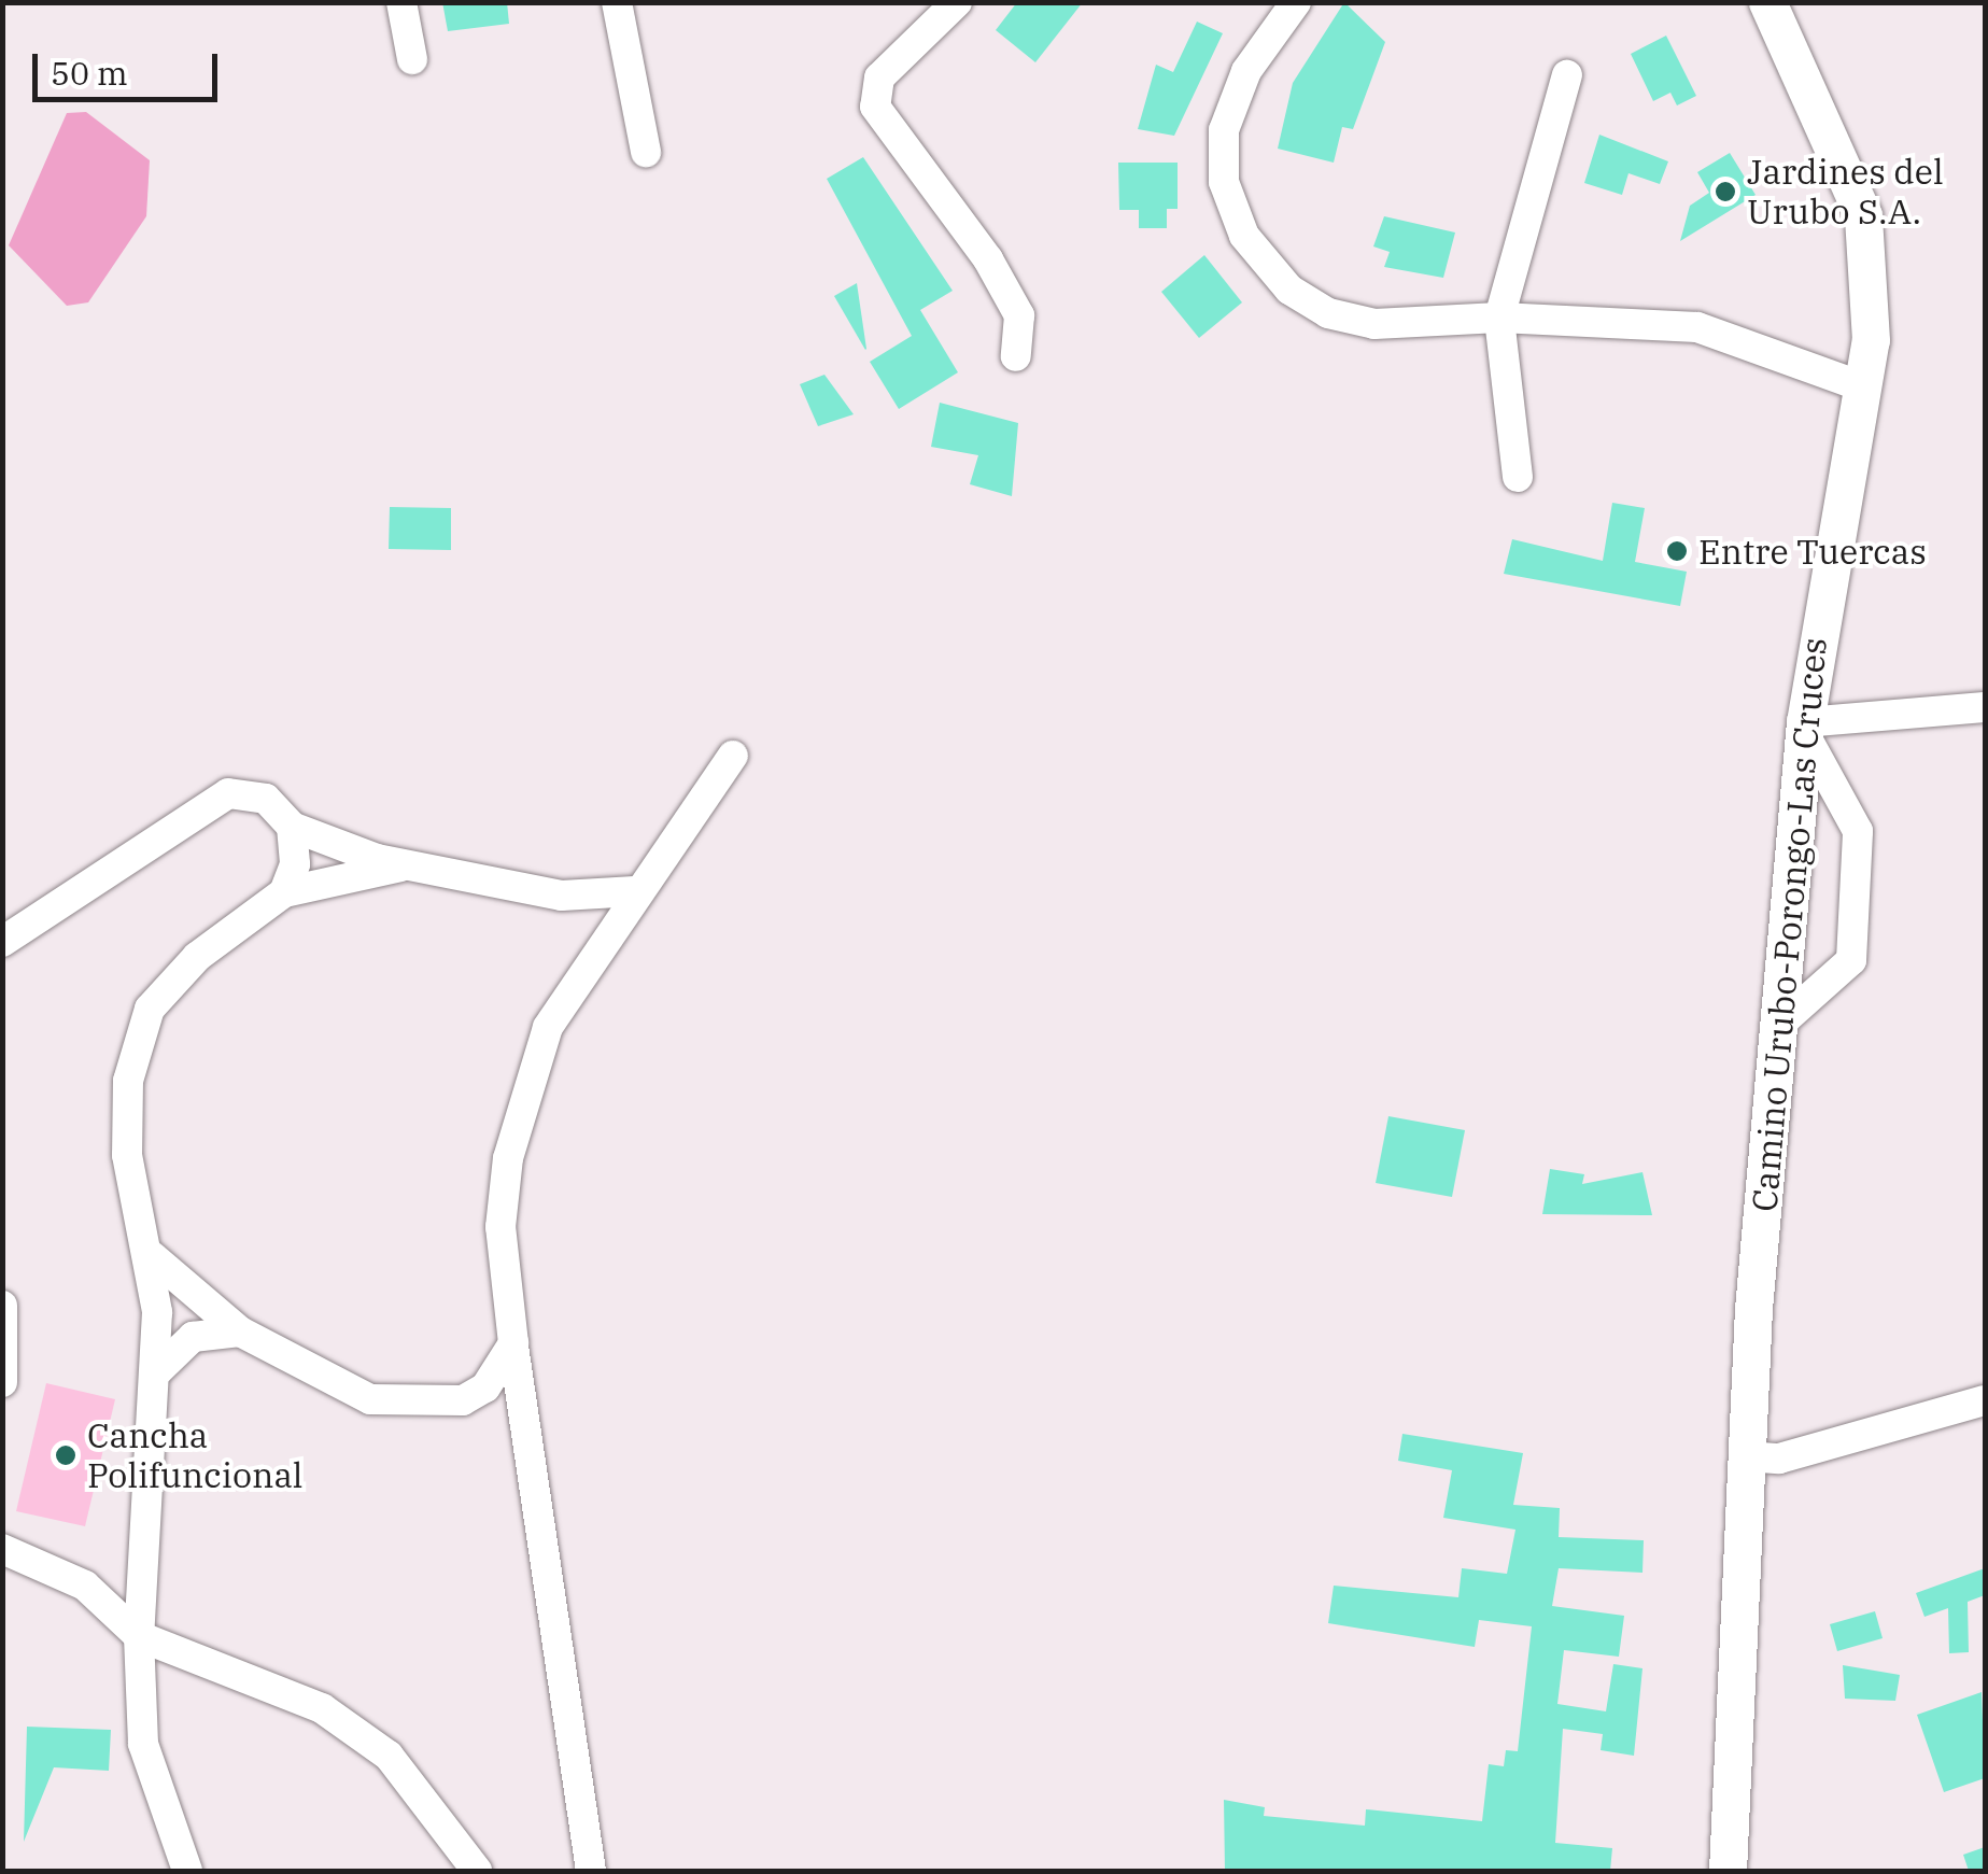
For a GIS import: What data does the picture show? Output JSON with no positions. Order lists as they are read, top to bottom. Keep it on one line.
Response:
{"streets":{"main road":["Camino Urubo-Porongo-Las Cruces"]},"places":["Jardines del Urubo S.A.","Entre Tuercas","Cancha Polifuncional"],"scale_bar":"50 m"}
